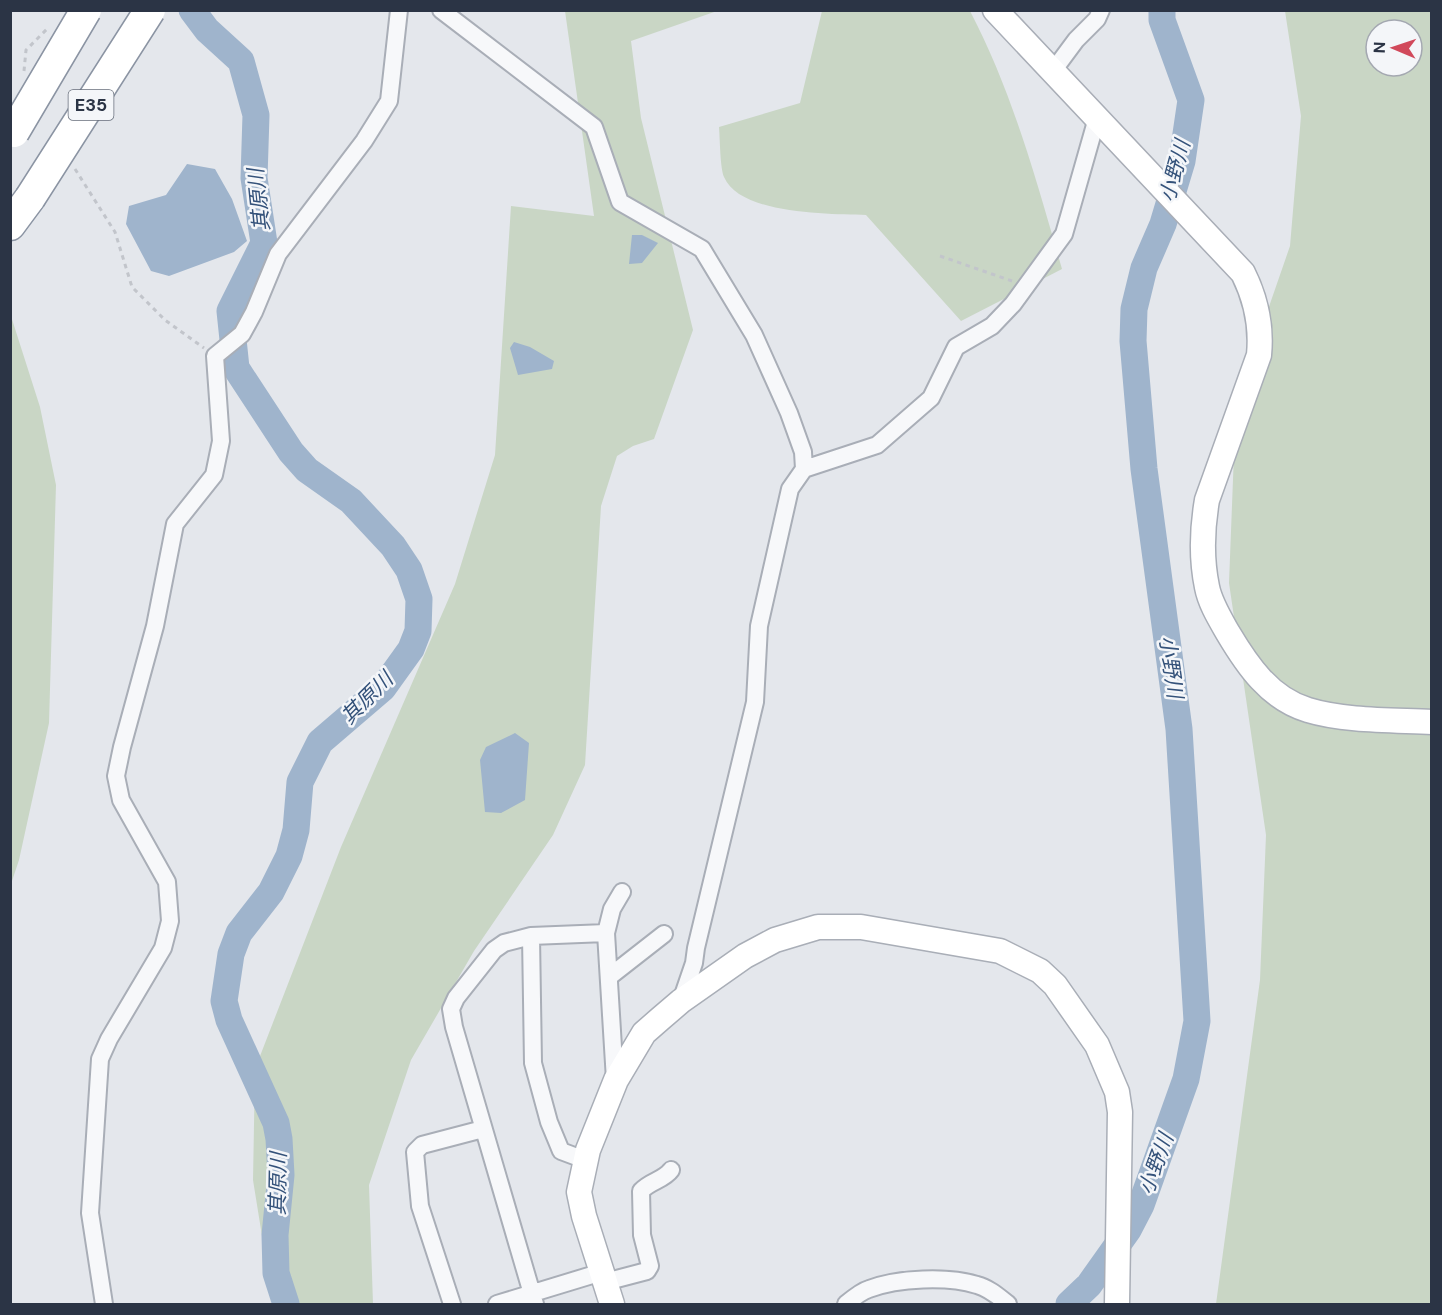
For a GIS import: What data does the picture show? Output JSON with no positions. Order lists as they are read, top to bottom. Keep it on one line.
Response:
{"streets":{"highway":["E35"]},"water":["小野川","其原川"],"north":"left"}
